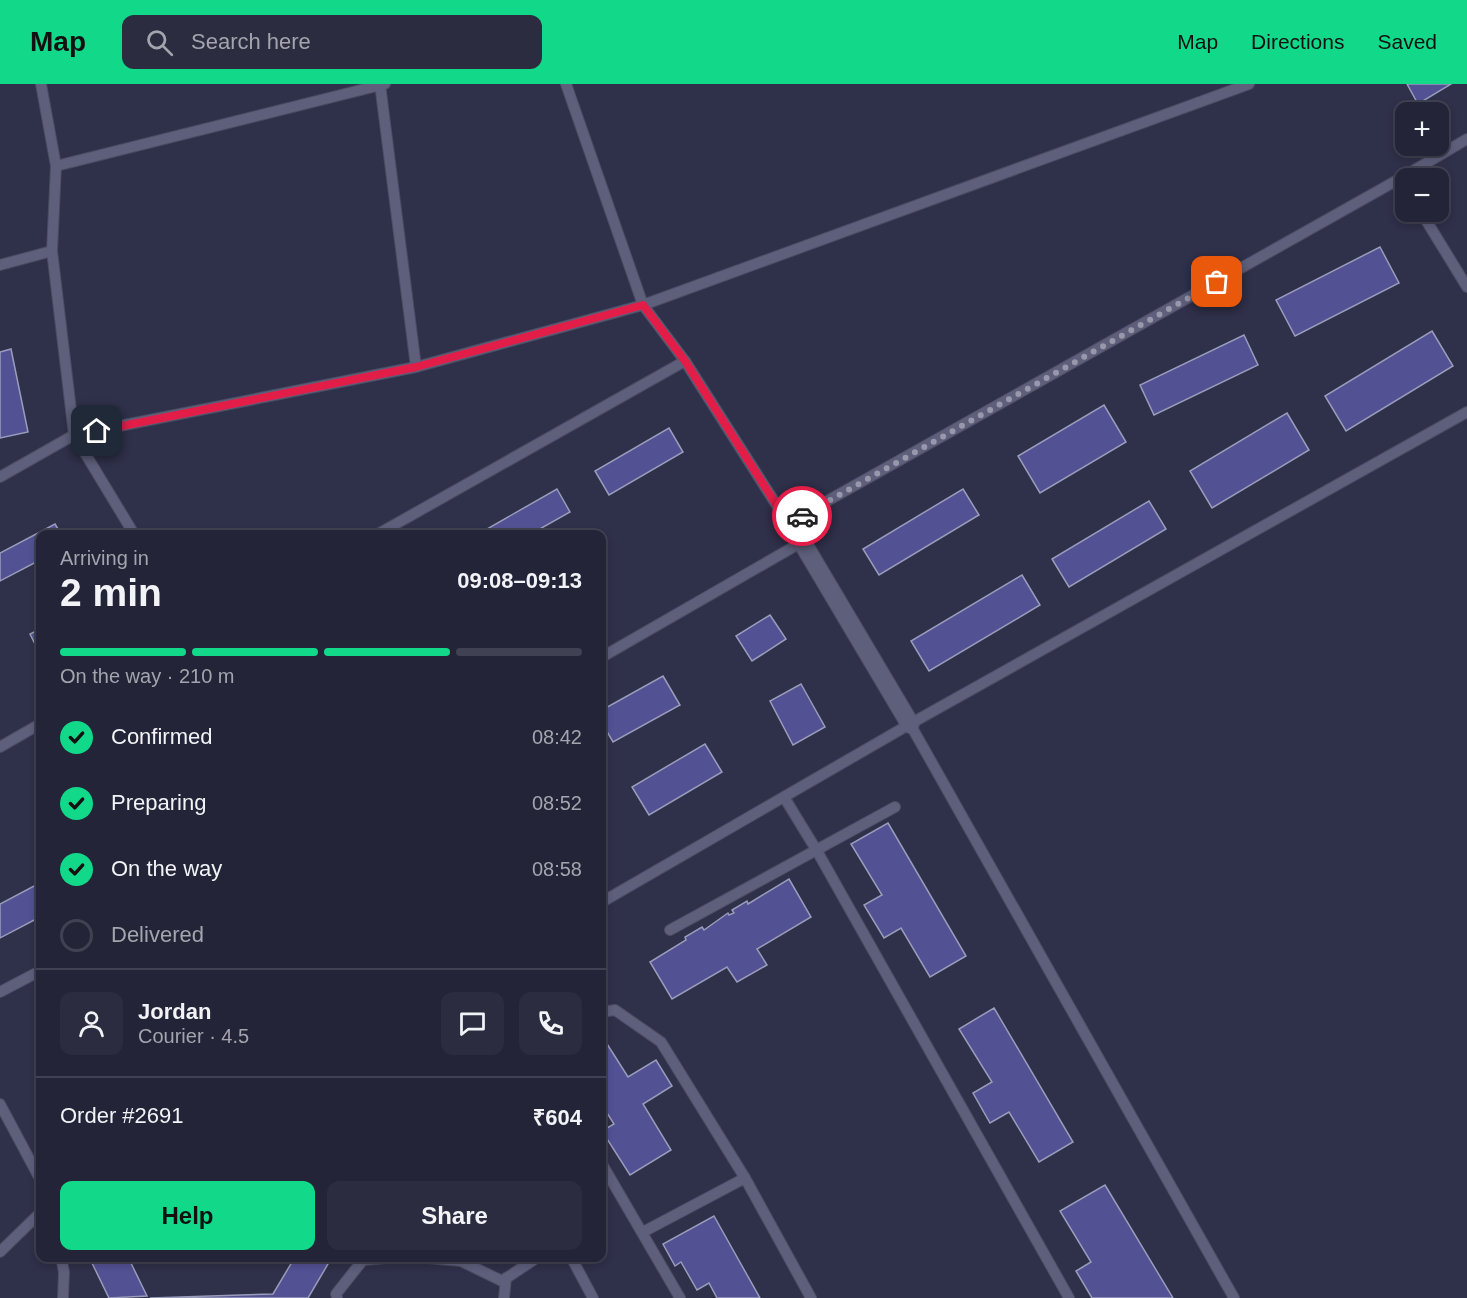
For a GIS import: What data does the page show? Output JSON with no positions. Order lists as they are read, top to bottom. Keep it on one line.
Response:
{"page":{"header":"Map","search":"Search here","nav":["Map","Directions","Saved"],"map_buttons":["+","−"],"heading":["2 min","Arriving in","09:08–09:13"],"panel":["Jordan","Courier · 4.5","Order #2691","₹604"],"bar":"On the way · 210 m","list":[["Confirmed","08:42"],["Preparing","08:52"],["On the way","08:58"],"Delivered"],"buttons":["Help","Share"]}}
